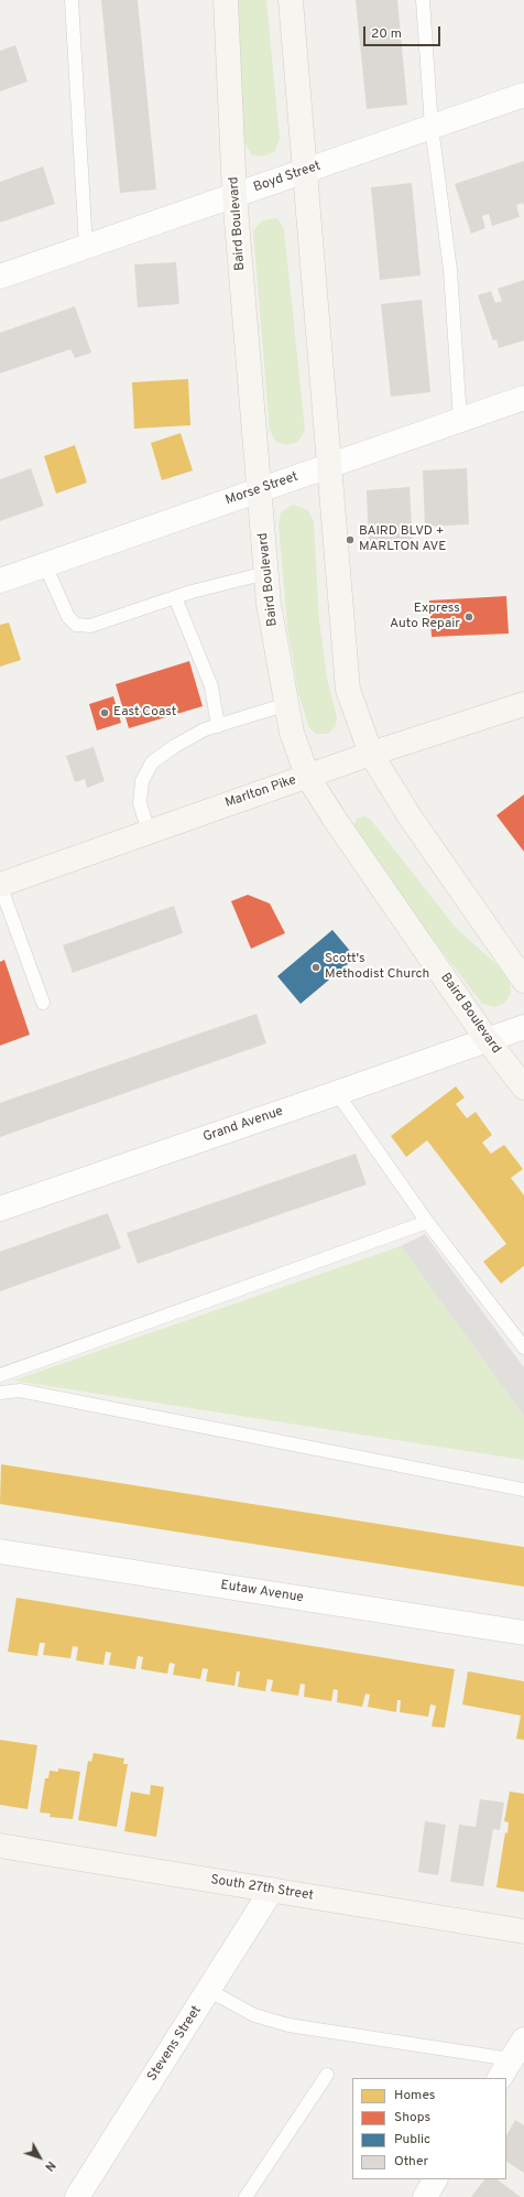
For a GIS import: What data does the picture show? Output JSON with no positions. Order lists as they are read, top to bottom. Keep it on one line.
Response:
{"streets":{"main road":["Baird Boulevard","Marlton Pike","South 27th Street"],"street":["Boyd Street","Morse Street","Grand Avenue","Eutaw Avenue","Stevens Street"]},"crossings":[["Boyd Street","Baird Boulevard"],["Baird Boulevard","Morse Street"],["Baird Boulevard","Marlton Pike"],["Baird Boulevard","Grand Avenue"],["South 27th Street","Stevens Street"]],"places":["BAIRD BLVD + MARLTON AVE","Express Auto Repair","East Coast","Scott's Methodist Church"],"legend":["Homes","Shops","Public","Other"],"scale_bar":"20 m","north":"bottom right"}
